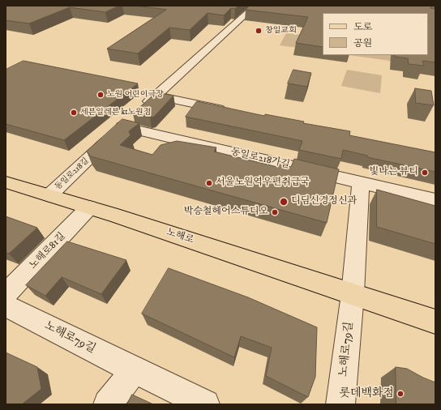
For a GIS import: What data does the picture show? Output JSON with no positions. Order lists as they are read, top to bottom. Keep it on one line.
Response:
{"streets":{"main road":["노해로"],"street":["동일로218가길","동일로218길","노해로81길","노해로79길"]},"crossings":[["동일로218가길","동일로218길"],["동일로218길","노해로"],["노해로","노해로81길"],["노해로","노해로79길"]],"places":["창일교회","노원 어린이극장","세븐일레븐 kt노원점","빛나는 뷰티","서울노원역우편취급국","디딤신경정신과","박승철헤어스튜디오","롯데백화점"],"legend":["도로","공원"]}
